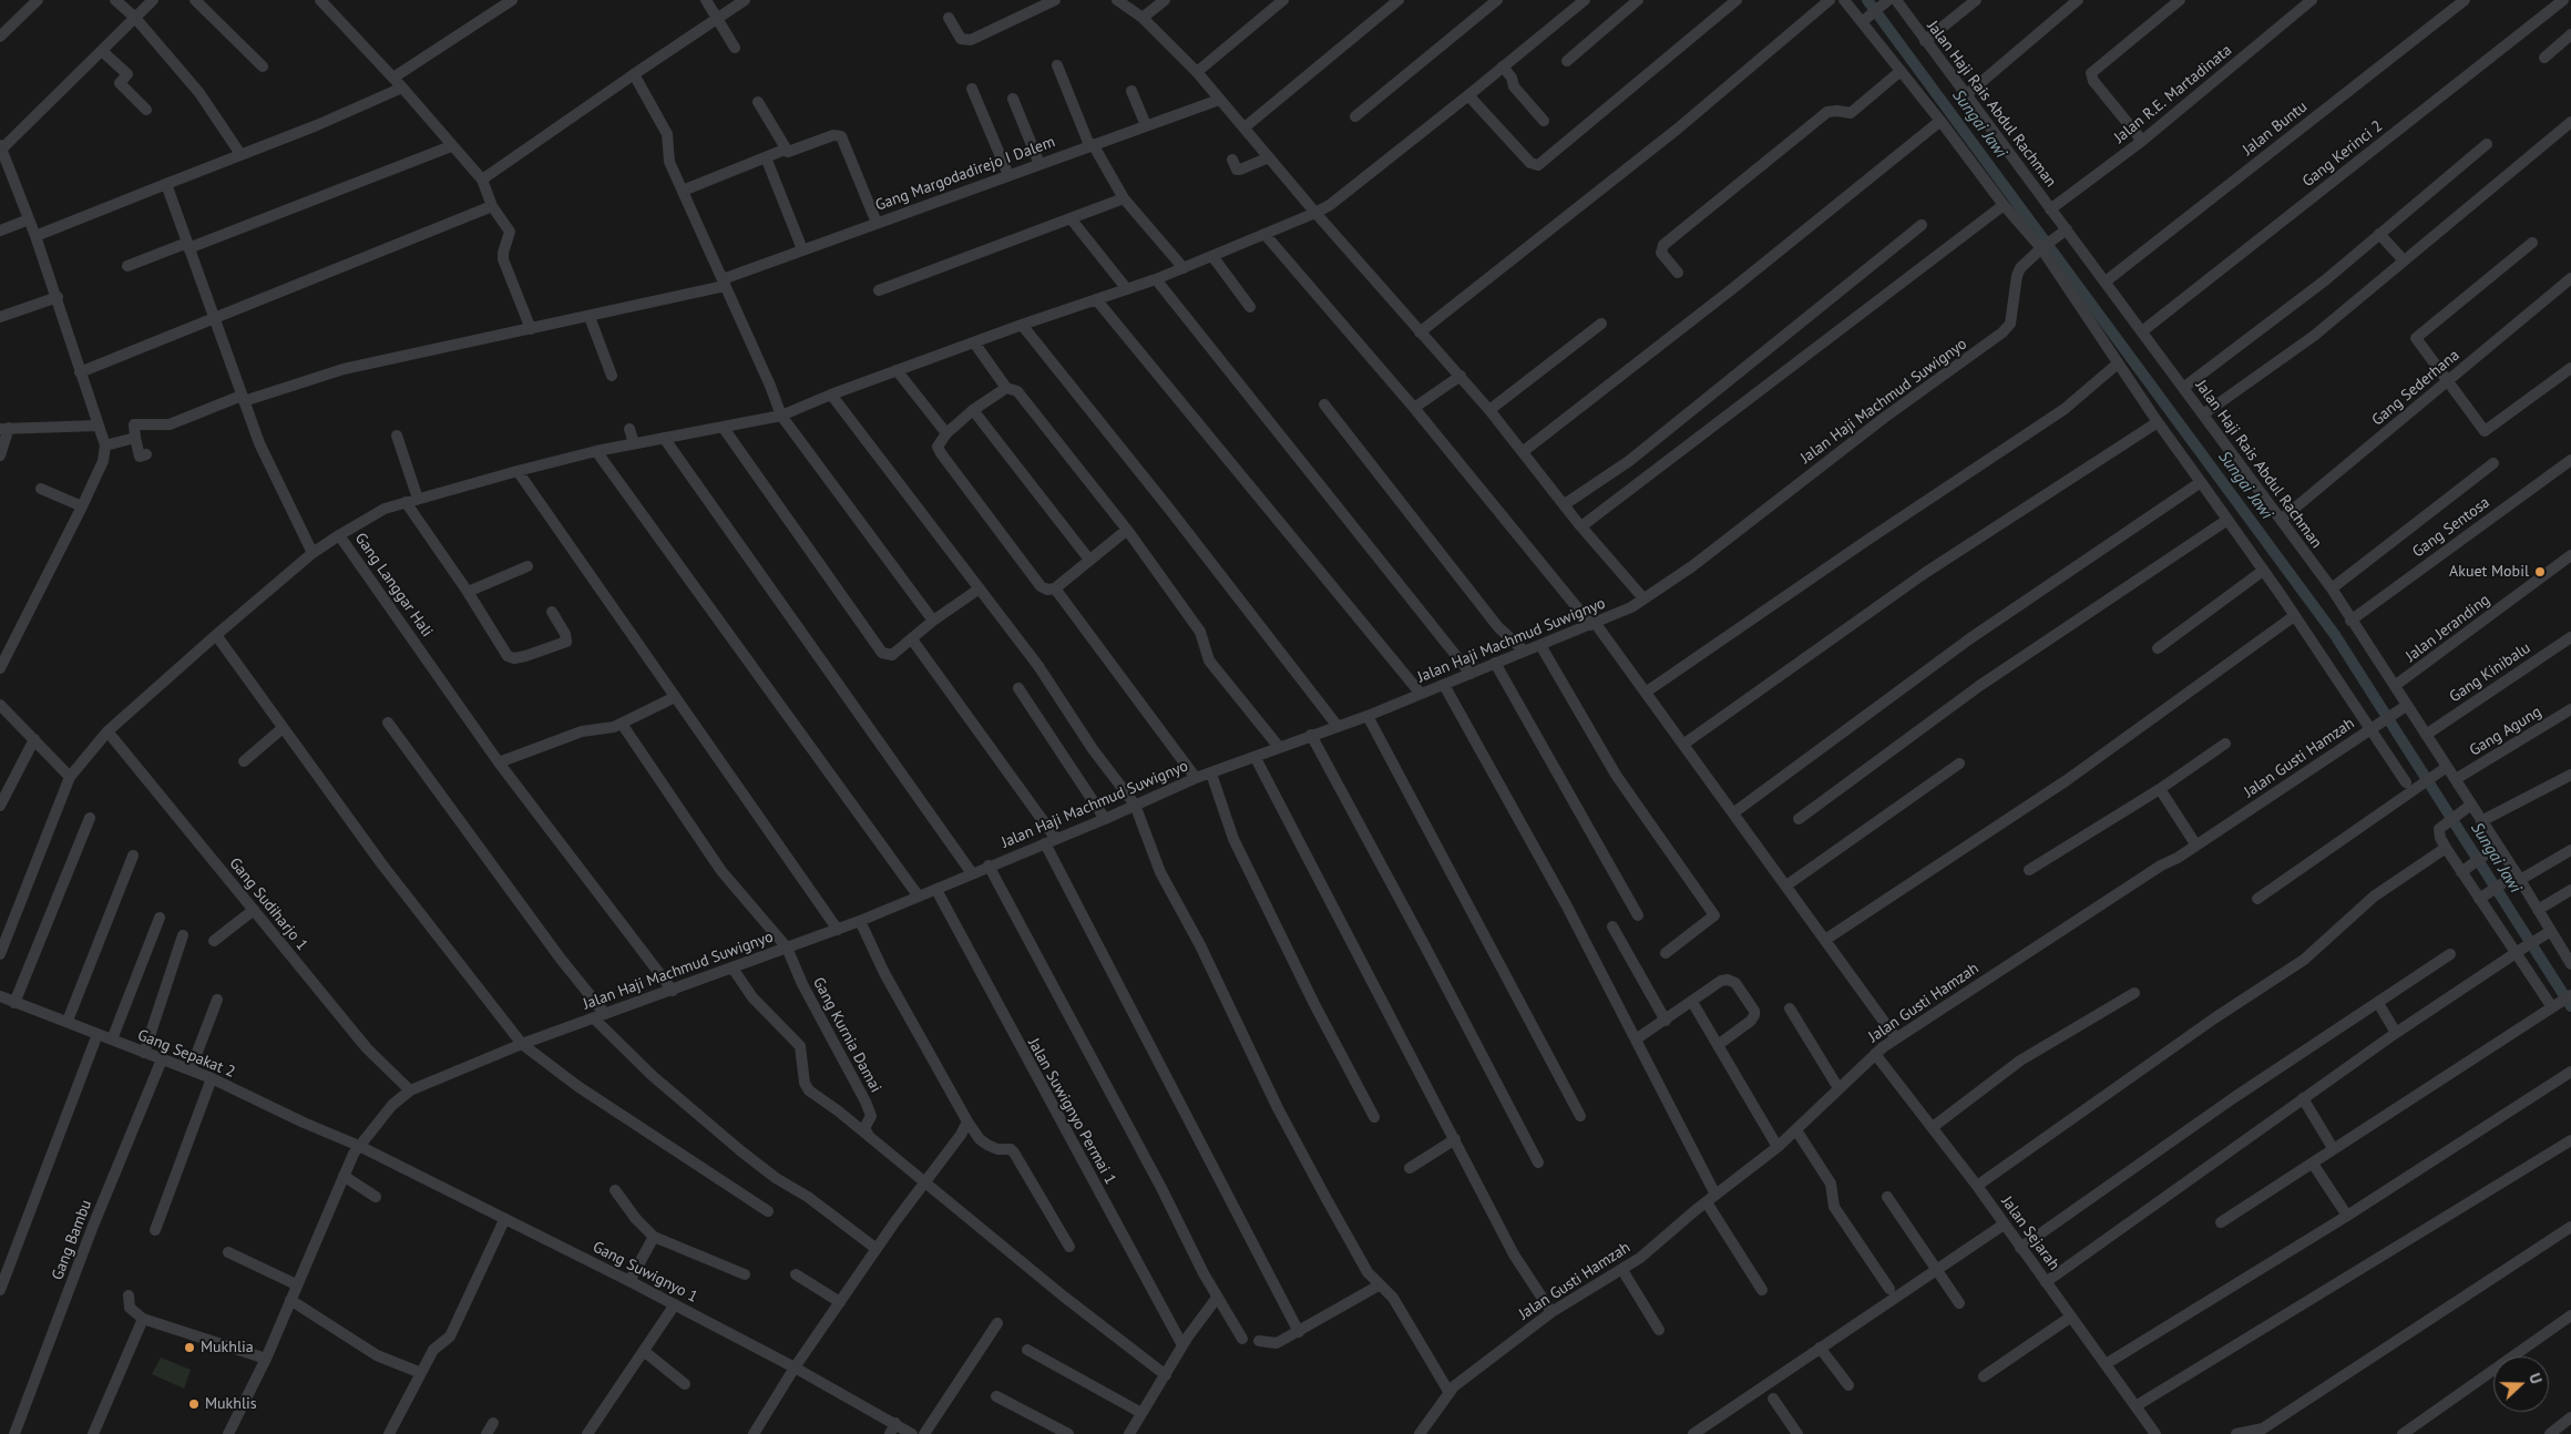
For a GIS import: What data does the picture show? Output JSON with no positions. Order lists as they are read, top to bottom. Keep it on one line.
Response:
{"streets":{"street":["Jalan R.E. Martadinata","Jalan Haji Rais Abdul Rachman","Jalan Buntu","Gang Kerinci 2","Gang Margodadirejo I Dalem","Gang Sederhana","Jalan Haji Machmud Suwignyo","Gang Sentosa","Gang Langgar Hali","Jalan Jeranding","Gang Kinibalu","Gang Agung","Jalan Gusti Hamzah","Gang Sudiharjo 1","Gang Kurnia Damai","Gang Sepakat 2","Jalan Suwignyo Permai 1","Jalan Sejarah","Gang Bambu","Gang Suwignyo 1"]},"crossings":[["Jalan R.E. Martadinata","Jalan Haji Rais Abdul Rachman"],["Jalan Haji Rais Abdul Rachman","Jalan Buntu"],["Jalan Haji Rais Abdul Rachman","Gang Kerinci 2"],["Jalan Haji Rais Abdul Rachman","Gang Sederhana"],["Jalan Haji Rais Abdul Rachman","Jalan Haji Machmud Suwignyo"],["Jalan Haji Rais Abdul Rachman","Gang Sentosa"],["Jalan Haji Rais Abdul Rachman","Jalan Jeranding"],["Jalan Haji Rais Abdul Rachman","Gang Kinibalu"],["Jalan Haji Rais Abdul Rachman","Gang Agung"],["Jalan Haji Rais Abdul Rachman","Jalan Gusti Hamzah"],["Jalan Haji Machmud Suwignyo","Gang Langgar Hali"],["Jalan Haji Machmud Suwignyo","Gang Sudiharjo 1"],["Jalan Haji Machmud Suwignyo","Gang Kurnia Damai"],["Jalan Haji Machmud Suwignyo","Gang Sepakat 2"],["Jalan Haji Machmud Suwignyo","Jalan Suwignyo Permai 1"],["Jalan Haji Machmud Suwignyo","Gang Suwignyo 1"],["Gang Langgar Hali","Gang Sudiharjo 1"],["Jalan Gusti Hamzah","Jalan Sejarah"],["Gang Sepakat 2","Gang Bambu"],["Gang Sepakat 2","Gang Suwignyo 1"]],"water":["Sungai Jawi"],"places":["Akuet Mobil","Mukhlia","Mukhlis"],"north":"right"}
